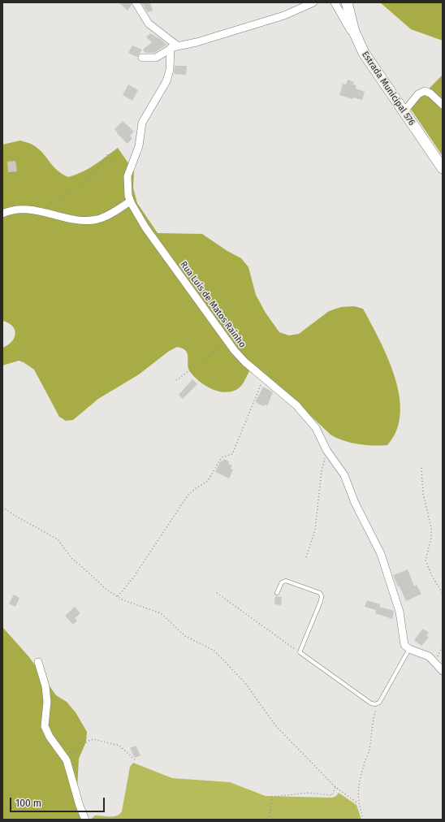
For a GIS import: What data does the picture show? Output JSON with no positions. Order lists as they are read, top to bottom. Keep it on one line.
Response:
{"streets":{"main road":["Estrada Municipal 576"],"street":["Rua Luís de Matos Raínho"]},"scale_bar":"100 m"}
